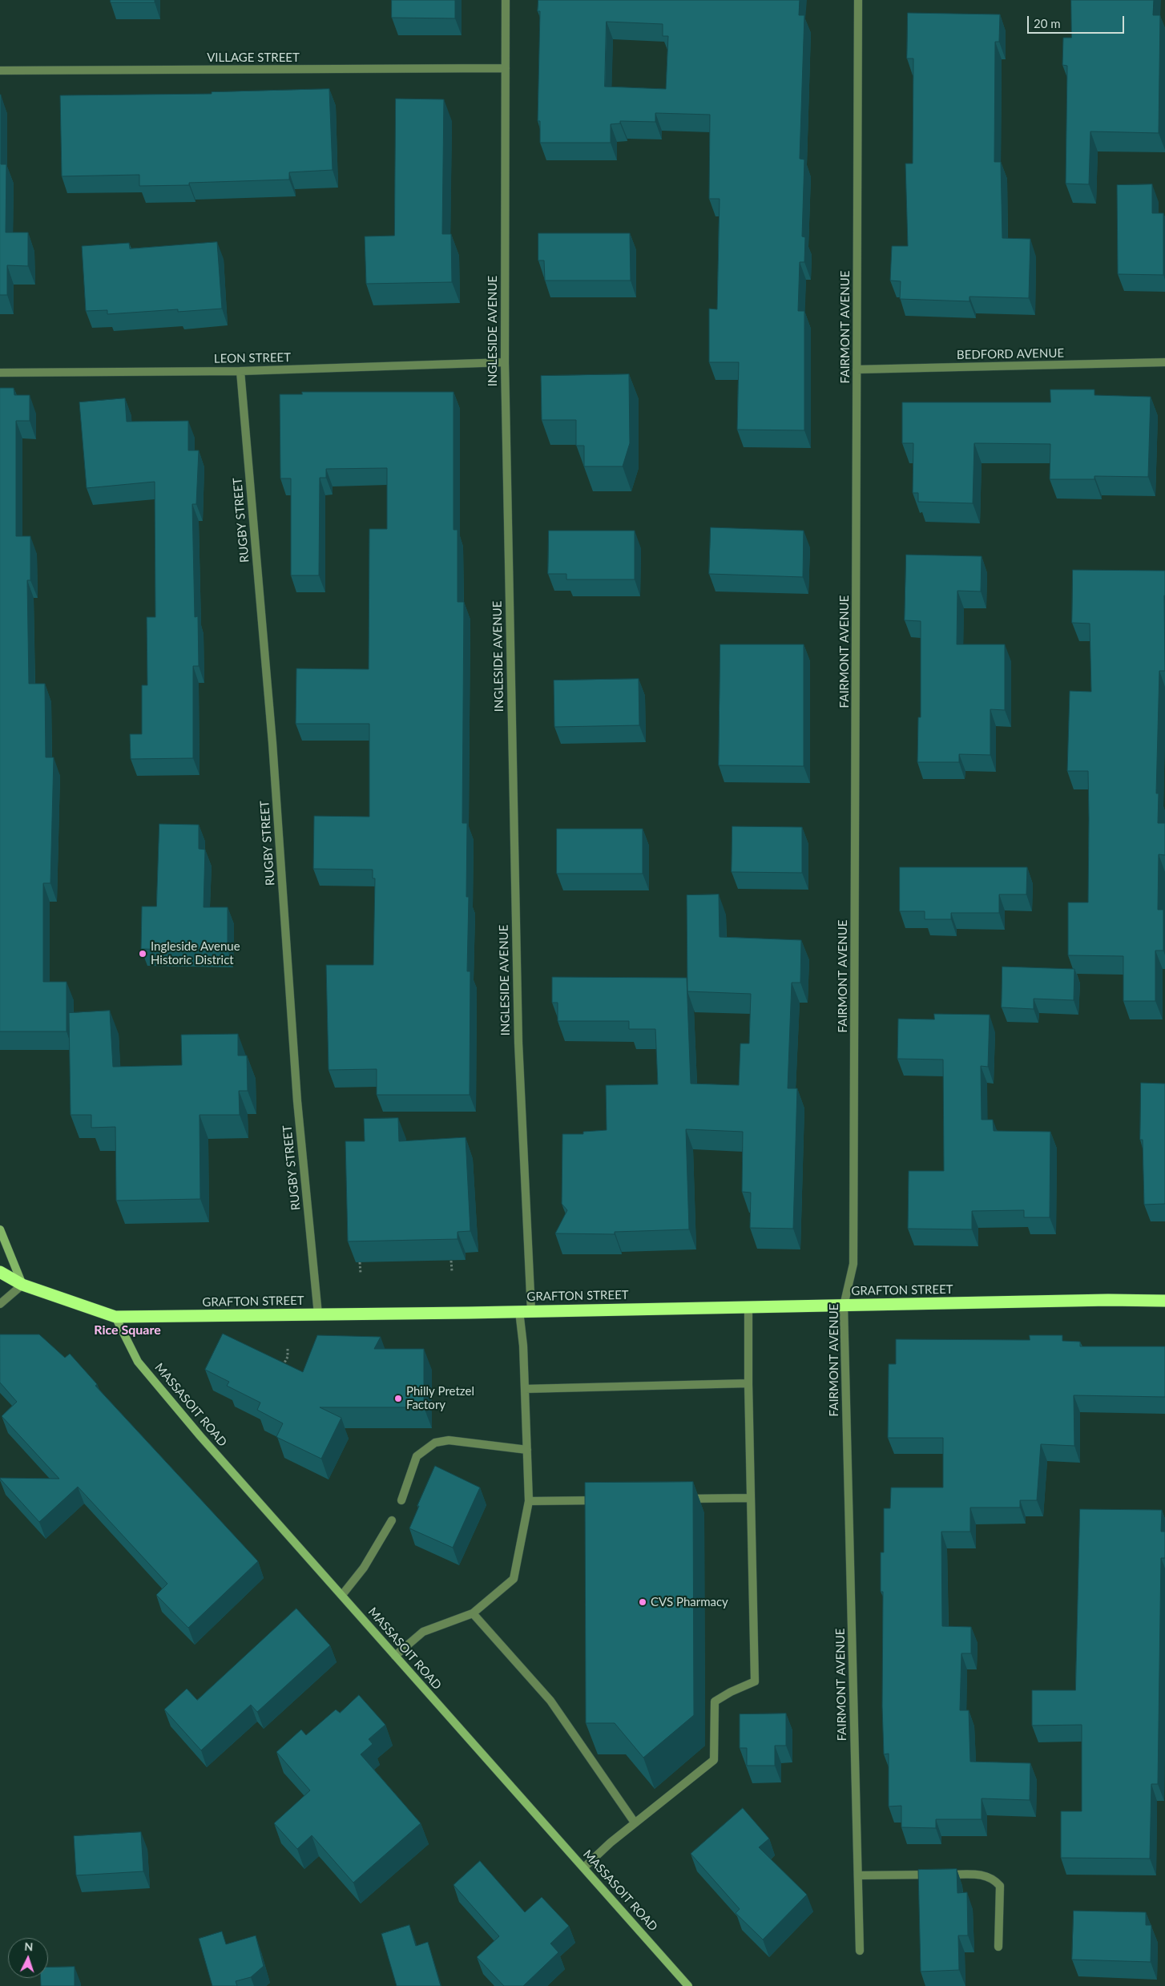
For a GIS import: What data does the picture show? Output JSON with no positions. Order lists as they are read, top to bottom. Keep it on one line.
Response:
{"streets":{"highway":["GRAFTON STREET"],"main road":["MASSASOIT ROAD"],"street":["VILLAGE STREET","FAIRMONT AVENUE","INGLESIDE AVENUE","BEDFORD AVENUE","LEON STREET","RUGBY STREET"]},"crossings":[["VILLAGE STREET","INGLESIDE AVENUE"],["FAIRMONT AVENUE","BEDFORD AVENUE"],["FAIRMONT AVENUE","GRAFTON STREET"],["INGLESIDE AVENUE","LEON STREET"],["INGLESIDE AVENUE","GRAFTON STREET"],["INGLESIDE AVENUE","MASSASOIT ROAD"],["LEON STREET","RUGBY STREET"],["RUGBY STREET","GRAFTON STREET"],["GRAFTON STREET","MASSASOIT ROAD"]],"districts":["Rice Square"],"places":["Ingleside Avenue Historic District","Philly Pretzel Factory","CVS Pharmacy"],"scale_bar":"20 m","north":"top"}
